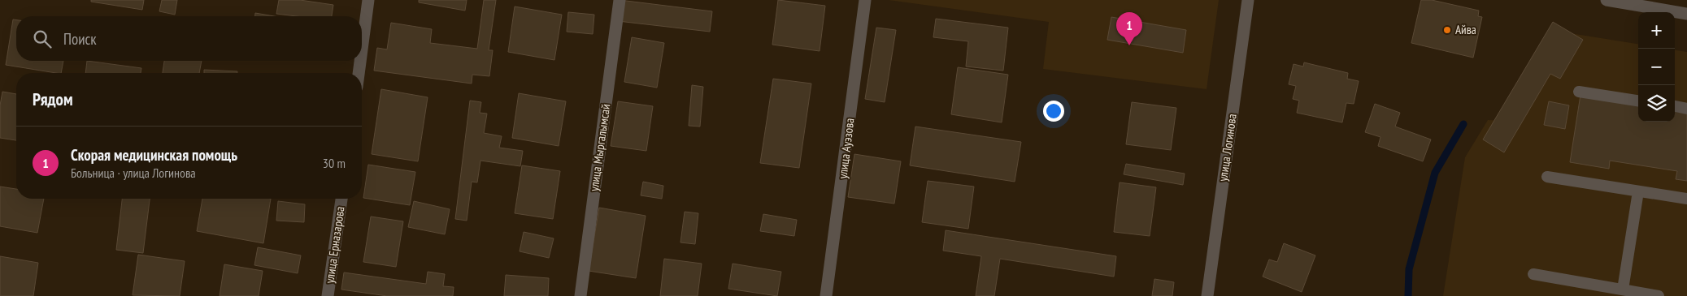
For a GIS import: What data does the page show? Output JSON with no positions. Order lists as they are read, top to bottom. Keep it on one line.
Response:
{"streets":{"street":["улица Мыргалымсай","улица Логинова","улица Ауэзова","улица Ерназарова"]},"places":["Айва"],"page":{"map_buttons":["+","−"],"pins":"1","search":"Поиск","heading":"Рядом","list":[{"mark":"1","name":"Скорая медицинская помощь","note":"Больница · улица Логинова","value":"30 m"}]}}
